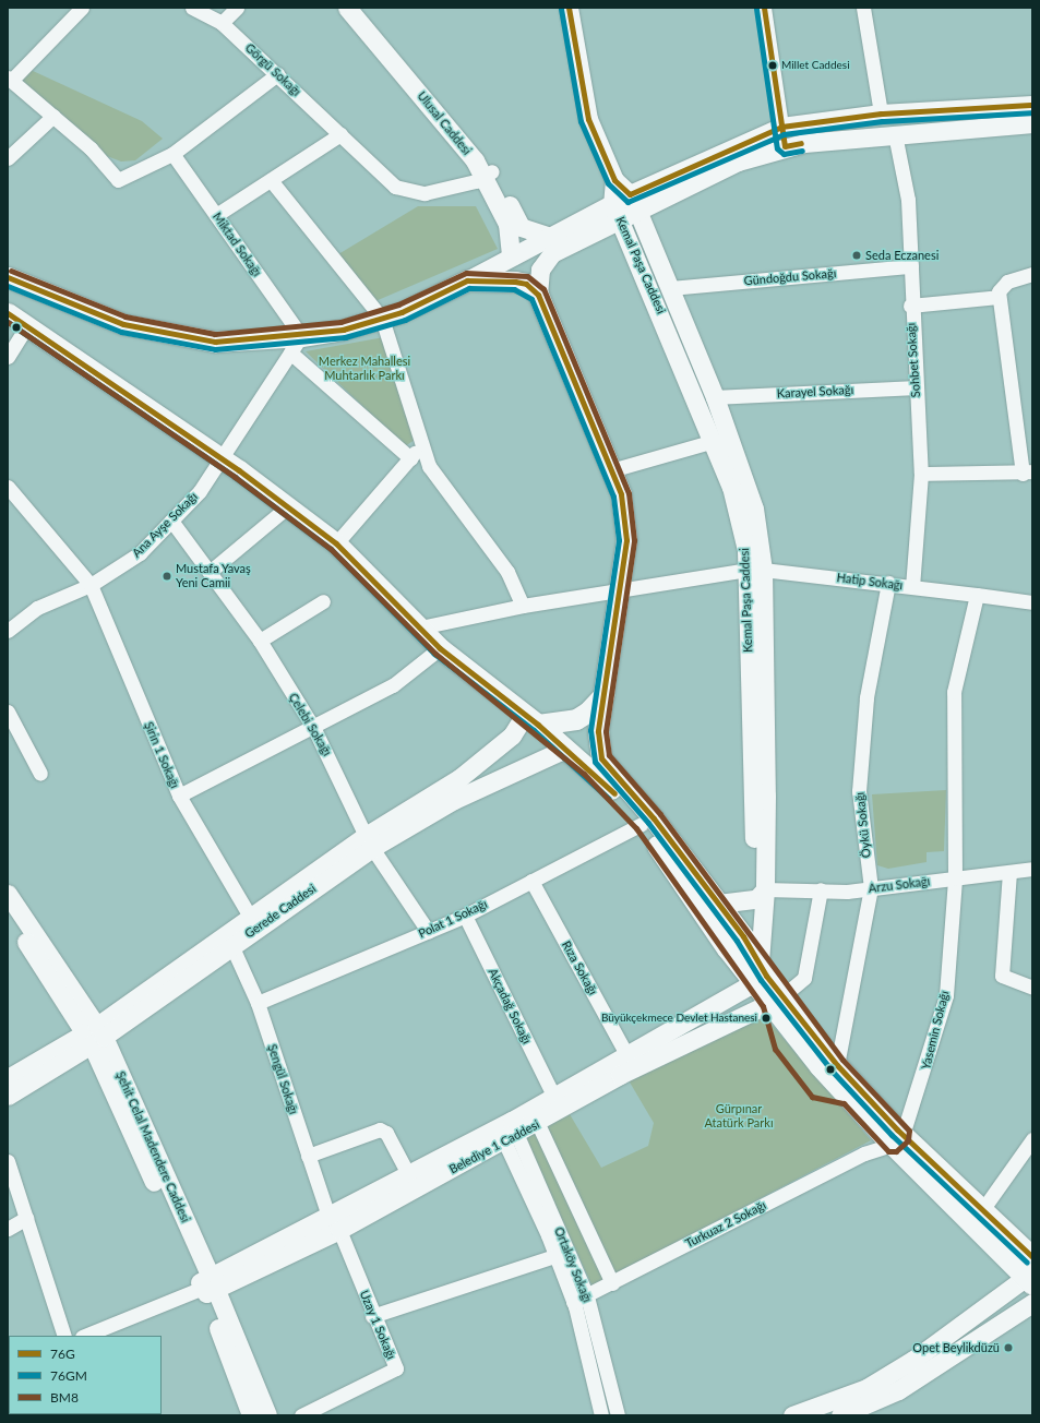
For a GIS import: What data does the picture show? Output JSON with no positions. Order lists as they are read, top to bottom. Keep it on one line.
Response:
{"streets":{"street":["Görgü Sokağı","Ulusal Caddesi","Miktad Sokağı","Kemal Paşa Caddesi","Gündoğdu Sokağı","Sohbet Sokağı","Karayel Sokağı","Ana Ayşe Sokağı","Hatip Sokağı","Çelebi Sokağı","Şirin 1 Sokağı","Öykü Sokağı","Arzu Sokağı","Gerede Caddesi","Polat 1 Sokağı","Rıza Sokağı","Akçadağ Sokağı","Yasemin Sokağı","Şengül Sokağı","Şehit Celal Madendere Caddesi","Belediye 1 Caddesi","Turkuaz 2 Sokağı","Ortaköy Sokağı","Uzay 1 Sokağı"]},"crossings":[["Görgü Sokağı","Ulusal Caddesi"],["Miktad Sokağı","Ana Ayşe Sokağı"],["Kemal Paşa Caddesi","Gündoğdu Sokağı"],["Kemal Paşa Caddesi","Karayel Sokağı"],["Kemal Paşa Caddesi","Hatip Sokağı"],["Kemal Paşa Caddesi","Arzu Sokağı"],["Kemal Paşa Caddesi","Belediye 1 Caddesi"],["Gündoğdu Sokağı","Sohbet Sokağı"],["Sohbet Sokağı","Karayel Sokağı"],["Sohbet Sokağı","Hatip Sokağı"],["Ana Ayşe Sokağı","Çelebi Sokağı"],["Ana Ayşe Sokağı","Şirin 1 Sokağı"],["Hatip Sokağı","Öykü Sokağı"],["Hatip Sokağı","Yasemin Sokağı"],["Çelebi Sokağı","Gerede Caddesi"],["Çelebi Sokağı","Polat 1 Sokağı"],["Şirin 1 Sokağı","Gerede Caddesi"],["Öykü Sokağı","Arzu Sokağı"],["Arzu Sokağı","Yasemin Sokağı"],["Gerede Caddesi","Şengül Sokağı"],["Gerede Caddesi","Şehit Celal Madendere Caddesi"],["Polat 1 Sokağı","Rıza Sokağı"],["Polat 1 Sokağı","Akçadağ Sokağı"],["Polat 1 Sokağı","Şengül Sokağı"],["Rıza Sokağı","Belediye 1 Caddesi"],["Akçadağ Sokağı","Belediye 1 Caddesi"],["Yasemin Sokağı","Turkuaz 2 Sokağı"],["Şengül Sokağı","Belediye 1 Caddesi"],["Şengül Sokağı","Uzay 1 Sokağı"],["Şehit Celal Madendere Caddesi","Belediye 1 Caddesi"],["Belediye 1 Caddesi","Ortaköy Sokağı"],["Belediye 1 Caddesi","Uzay 1 Sokağı"],["Turkuaz 2 Sokağı","Ortaköy Sokağı"]],"parks":["Merkez Mahallesi Muhtarlık Parkı","Gürpınar Atatürk Parkı"],"places":["Millet Caddesi","Seda Eczanesi","Mustafa Yavaş Yeni Camii","Büyükçekmece Devlet Hastanesi","Opet Beylikdüzü"],"lines":["transit line 76G","transit line 76GM","transit line BM8"],"legend":["76G","76GM","BM8"]}
